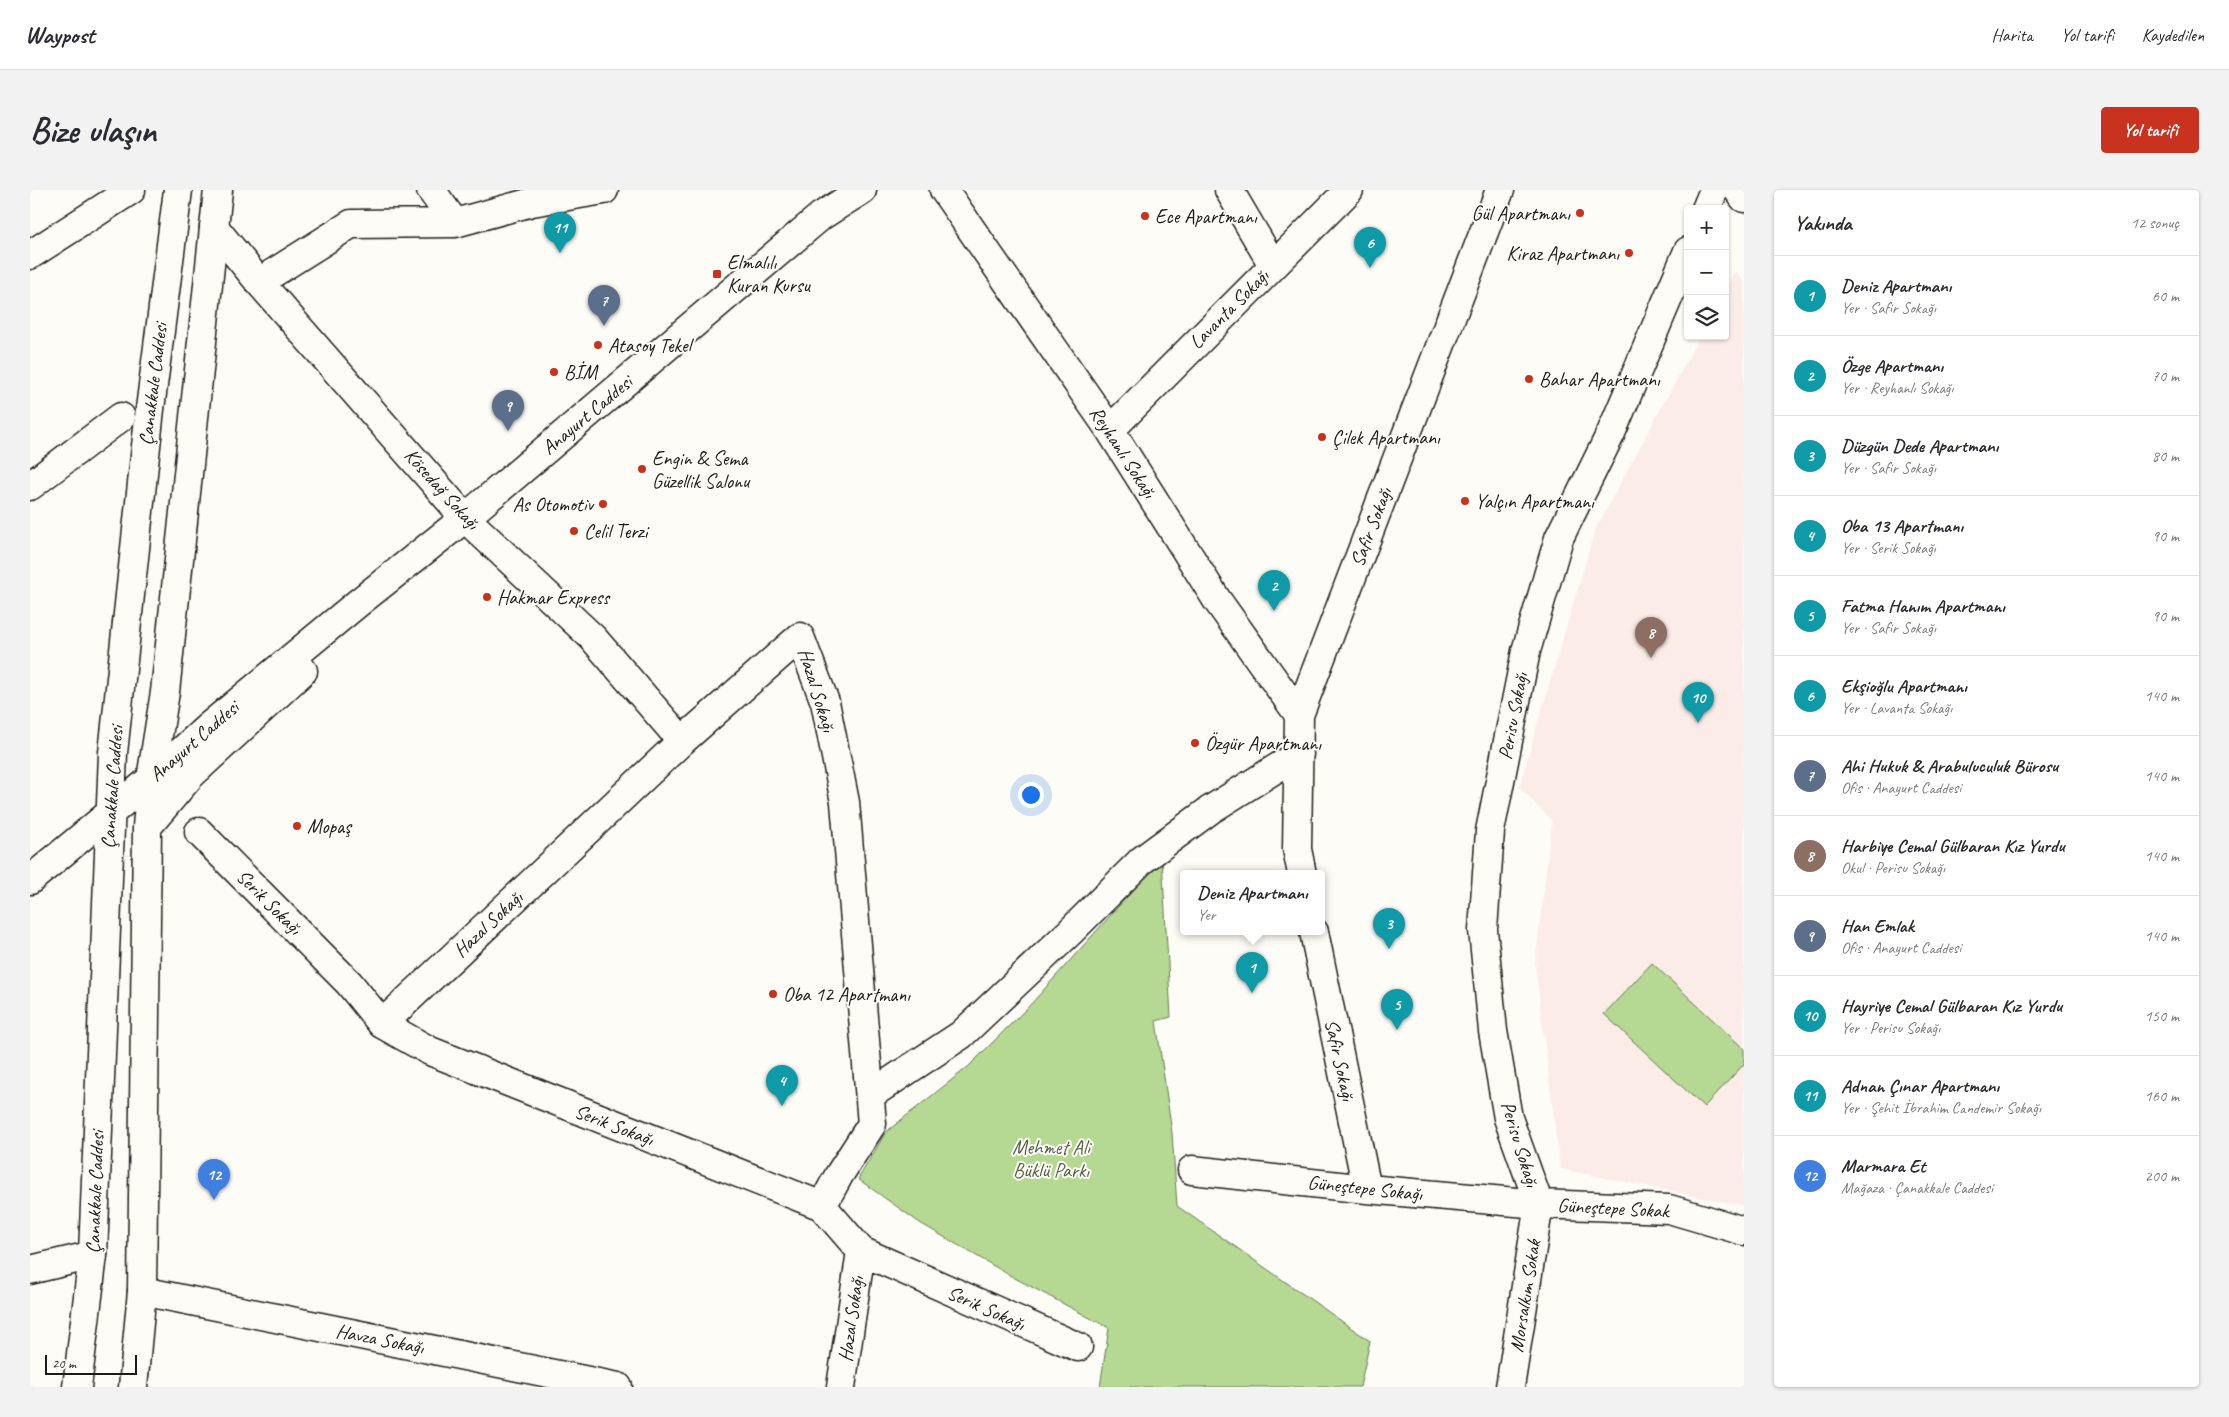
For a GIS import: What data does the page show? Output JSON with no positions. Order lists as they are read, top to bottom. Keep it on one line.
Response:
{"streets":{"street":["Lavanta Sokağı","Çanakkale Caddesi","Anayurt Caddesi","Reyhanlı Sokağı","Kösedağ Sokağı","Safir Sokağı","Hazal Sokağı","Perisu Sokağı","Serik Sokağı","Güneştepe Sokağı","Güneştepe Sokak","Morsalkım Sokak","Havza Sokağı"]},"crossings":[["Lavanta Sokağı","Reyhanlı Sokağı"],["Çanakkale Caddesi","Anayurt Caddesi"],["Çanakkale Caddesi","Kösedağ Sokağı"],["Çanakkale Caddesi","Havza Sokağı"],["Anayurt Caddesi","Kösedağ Sokağı"],["Reyhanlı Sokağı","Safir Sokağı"],["Kösedağ Sokağı","Hazal Sokağı"],["Safir Sokağı","Güneştepe Sokağı"],["Hazal Sokağı","Serik Sokağı"],["Perisu Sokağı","Güneştepe Sokağı"],["Perisu Sokağı","Güneştepe Sokak"],["Perisu Sokağı","Morsalkım Sokak"],["Güneştepe Sokağı","Güneştepe Sokak"],["Güneştepe Sokağı","Morsalkım Sokak"],["Güneştepe Sokak","Morsalkım Sokak"]],"parks":["Mehmet Ali Büklü Parkı"],"places":{"other":["Gül Apartmanı","Ece Apartmanı","Kiraz Apartmanı","Atasoy Tekel","BİM","Bahar Apartmanı","Çilek Apartmanı","Engin & Sema Güzellik Salonu","Yalçın Apartmanı","As Otomotiv","Celil Terzi","Hakmar Express","Özgür Apartmanı","Mopaş","Oba 12 Apartmanı"],"transit":["Elmalılı Kuran Kursu"]},"scale_bar":"20 m","page":{"header":"Waypost","nav":["Harita","Yol tarifi","Kaydedilen"],"buttons":"Yol tarifi","title":"Bize ulaşın","heading":["Yakında","12 sonuç"],"map_buttons":["+","−"],"pins":["11","6","7","9","2","8","10","3","1","5","4","12"],"list":[{"mark":"1","name":"Deniz Apartmanı","note":"Yer · Safir Sokağı","value":"60 m"},{"mark":"2","name":"Özge Apartmanı","note":"Yer · Reyhanlı Sokağı","value":"70 m"},{"mark":"3","name":"Düzgün Dede Apartmanı","note":"Yer · Safir Sokağı","value":"80 m"},{"mark":"4","name":"Oba 13 Apartmanı","note":"Yer · Serik Sokağı","value":"90 m"},{"mark":"5","name":"Fatma Hanım Apartmanı","note":"Yer · Safir Sokağı","value":"90 m"},{"mark":"6","name":"Ekşioğlu Apartmanı","note":"Yer · Lavanta Sokağı","value":"140 m"},{"mark":"7","name":"Ahi Hukuk & Arabuluculuk Bürosu","note":"Ofis · Anayurt Caddesi","value":"140 m"},{"mark":"8","name":"Harbiye Cemal Gülbaran Kız Yurdu","note":"Okul · Perisu Sokağı","value":"140 m"},{"mark":"9","name":"Han Emlak","note":"Ofis · Anayurt Caddesi","value":"140 m"},{"mark":"10","name":"Hayriye Cemal Gülbaran Kız Yurdu","note":"Yer · Perisu Sokağı","value":"150 m"},{"mark":"11","name":"Adnan Çınar Apartmanı","note":"Yer · Şehit İbrahim Candemir Sokağı","value":"160 m"},{"mark":"12","name":"Marmara Et","note":"Mağaza · Çanakkale Caddesi","value":"200 m"}],"popup":["Deniz Apartmanı","Yer"],"scale":"20 m"}}
